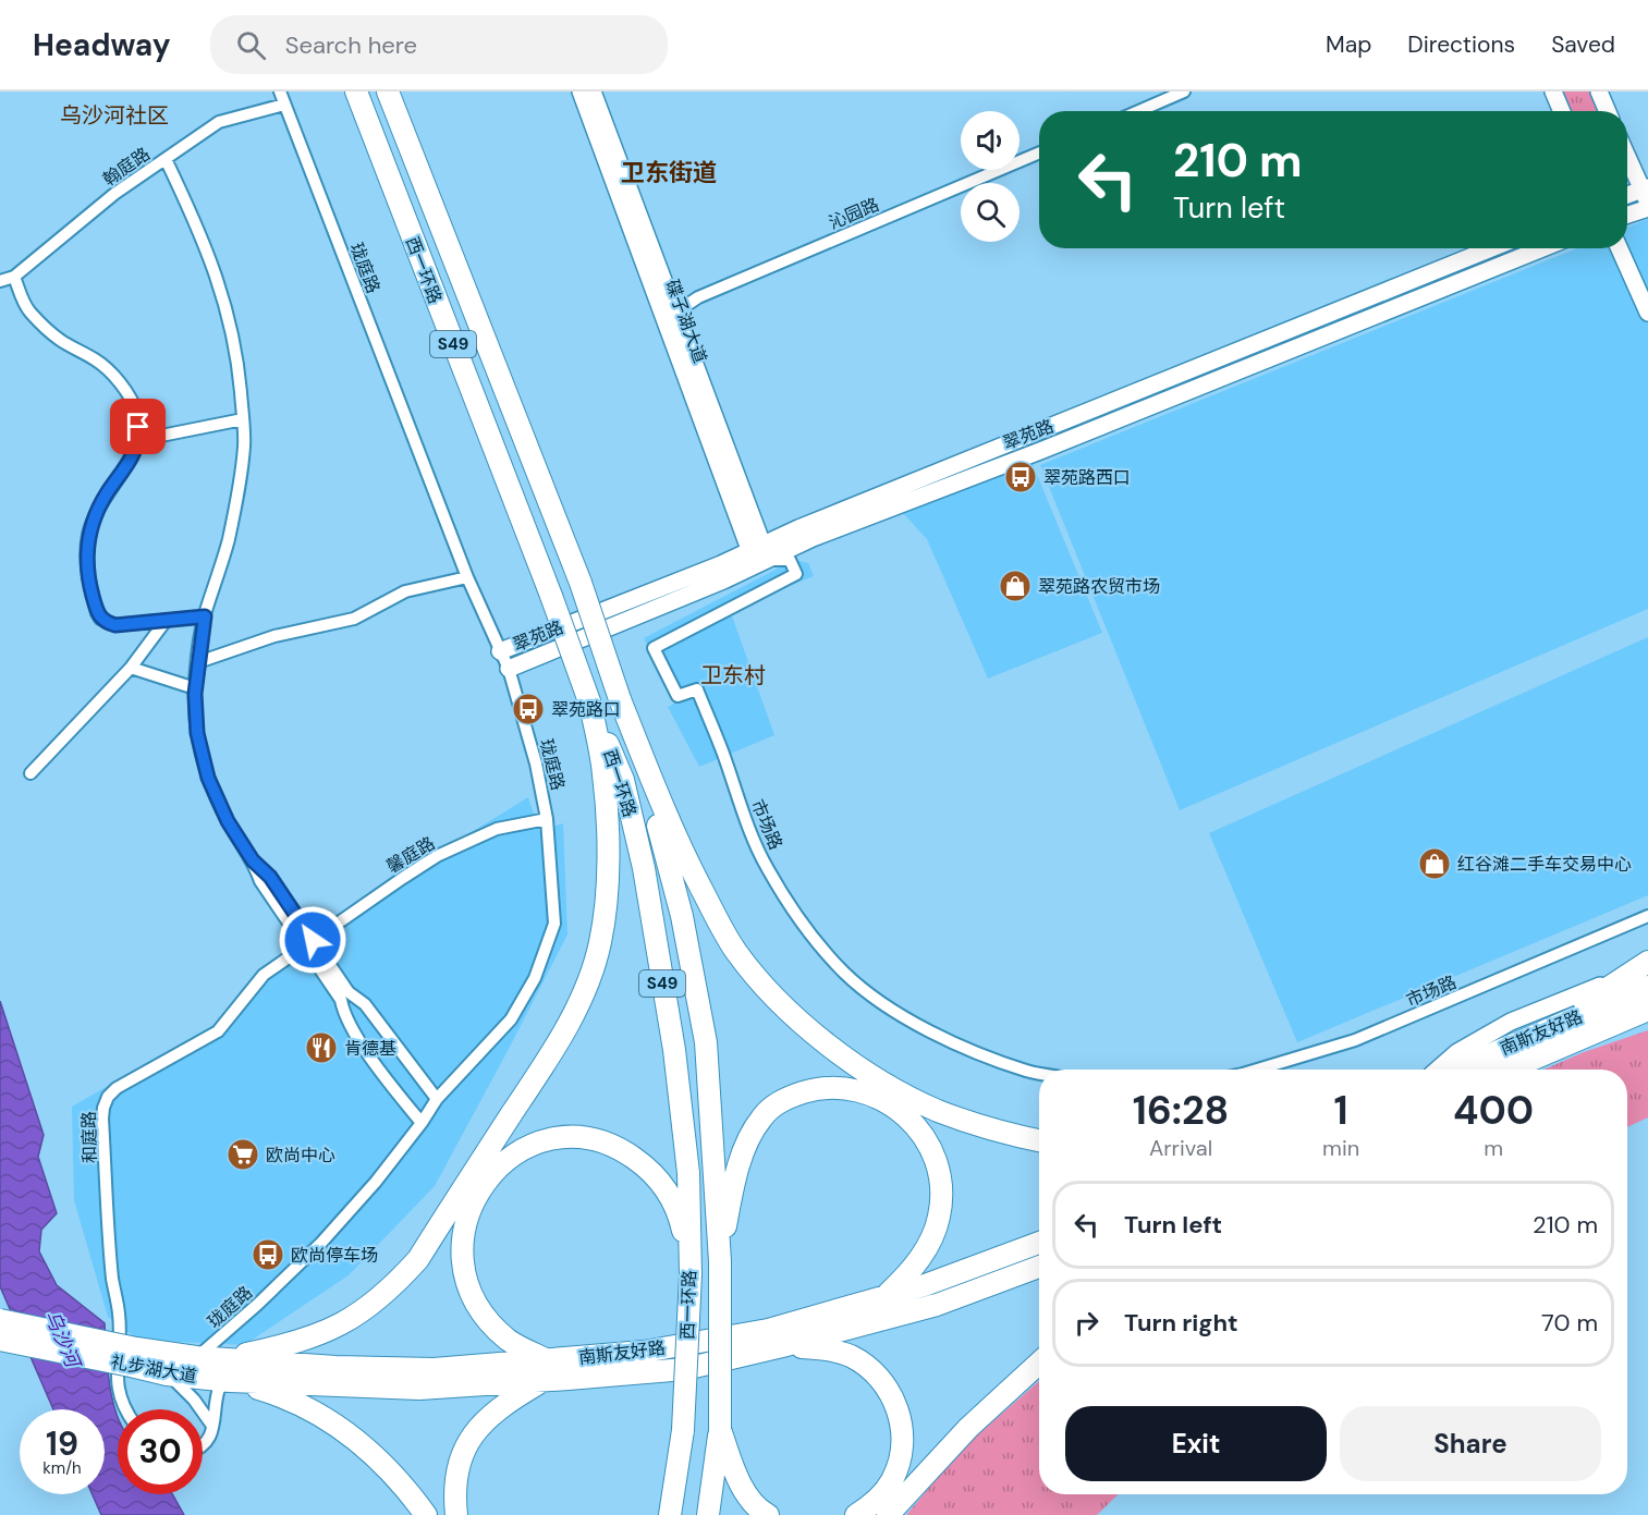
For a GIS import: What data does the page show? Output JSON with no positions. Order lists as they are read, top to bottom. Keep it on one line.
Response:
{"streets":{"highway":["西一环路","S49","南斯友好路","礼步湖大道"],"main road":["碟子湖大道","翠苑路"],"street":["翰庭路","沁园路","珑庭路","市场路","馨庭路","和庭路"]},"crossings":[["翰庭路","珑庭路"],["沁园路","碟子湖大道"],["珑庭路","翠苑路"],["珑庭路","馨庭路"],["珑庭路","礼步湖大道"],["碟子湖大道","翠苑路"],["碟子湖大道","市场路"],["翠苑路","市场路"],["馨庭路","和庭路"],["南斯友好路","礼步湖大道"]],"districts":["乌沙河社区","卫东街道","卫东村"],"water":["乌沙河"],"places":{"bus stop":["翠苑路西口","翠苑路口","欧尚停车场"],"shop":["翠苑路农贸市场","红谷滩二手车交易中心"],"restaurant":["肯德基"],"supermarket":["欧尚中心"]},"page":{"header":"Headway","search":"Search here","nav":["Map","Directions","Saved"],"turn":["210 m","Turn left"],"eta":["16:28","Arrival","1","min","400","m"],"list":[{"name":"Turn left","value":"210 m"},{"name":"Turn right","value":"70 m"}],"buttons":["Exit","Share"],"speed":"19 km/h","limit":"30"}}
